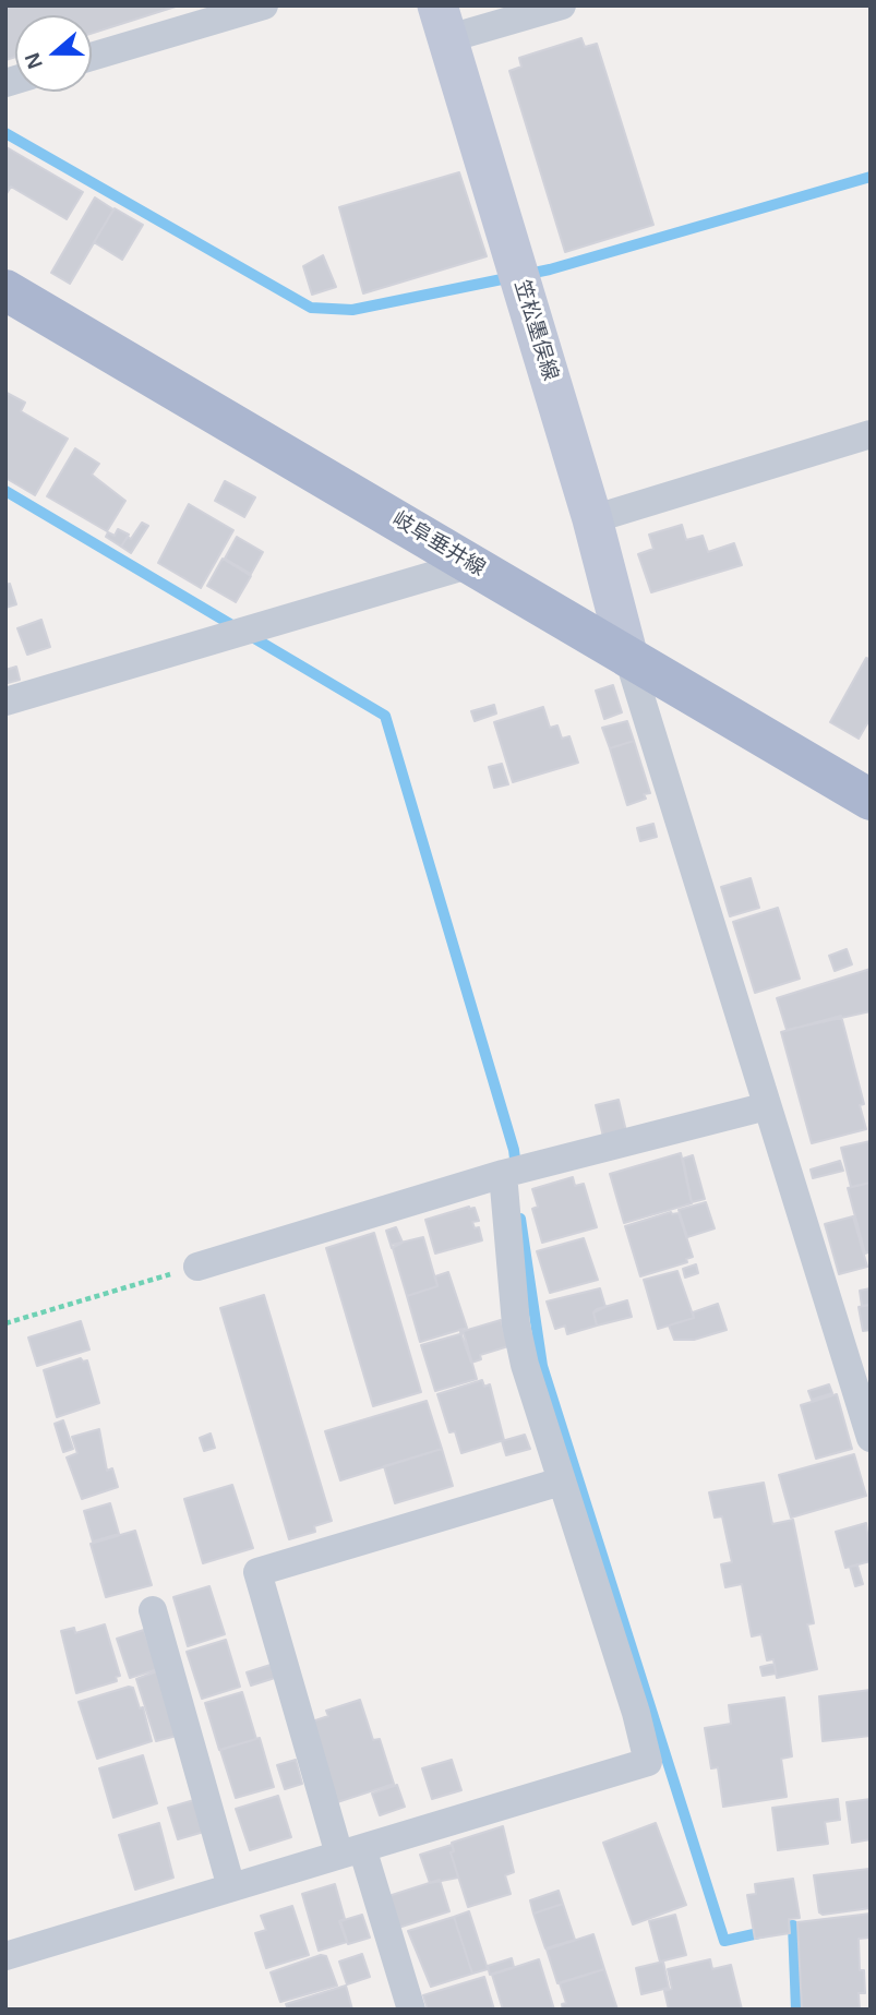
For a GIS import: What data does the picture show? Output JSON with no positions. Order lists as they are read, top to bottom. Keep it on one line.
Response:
{"streets":{"main road":["笠松墨俣線","岐阜垂井線"]},"crossings":[["笠松墨俣線","岐阜垂井線"]],"north":"left"}
